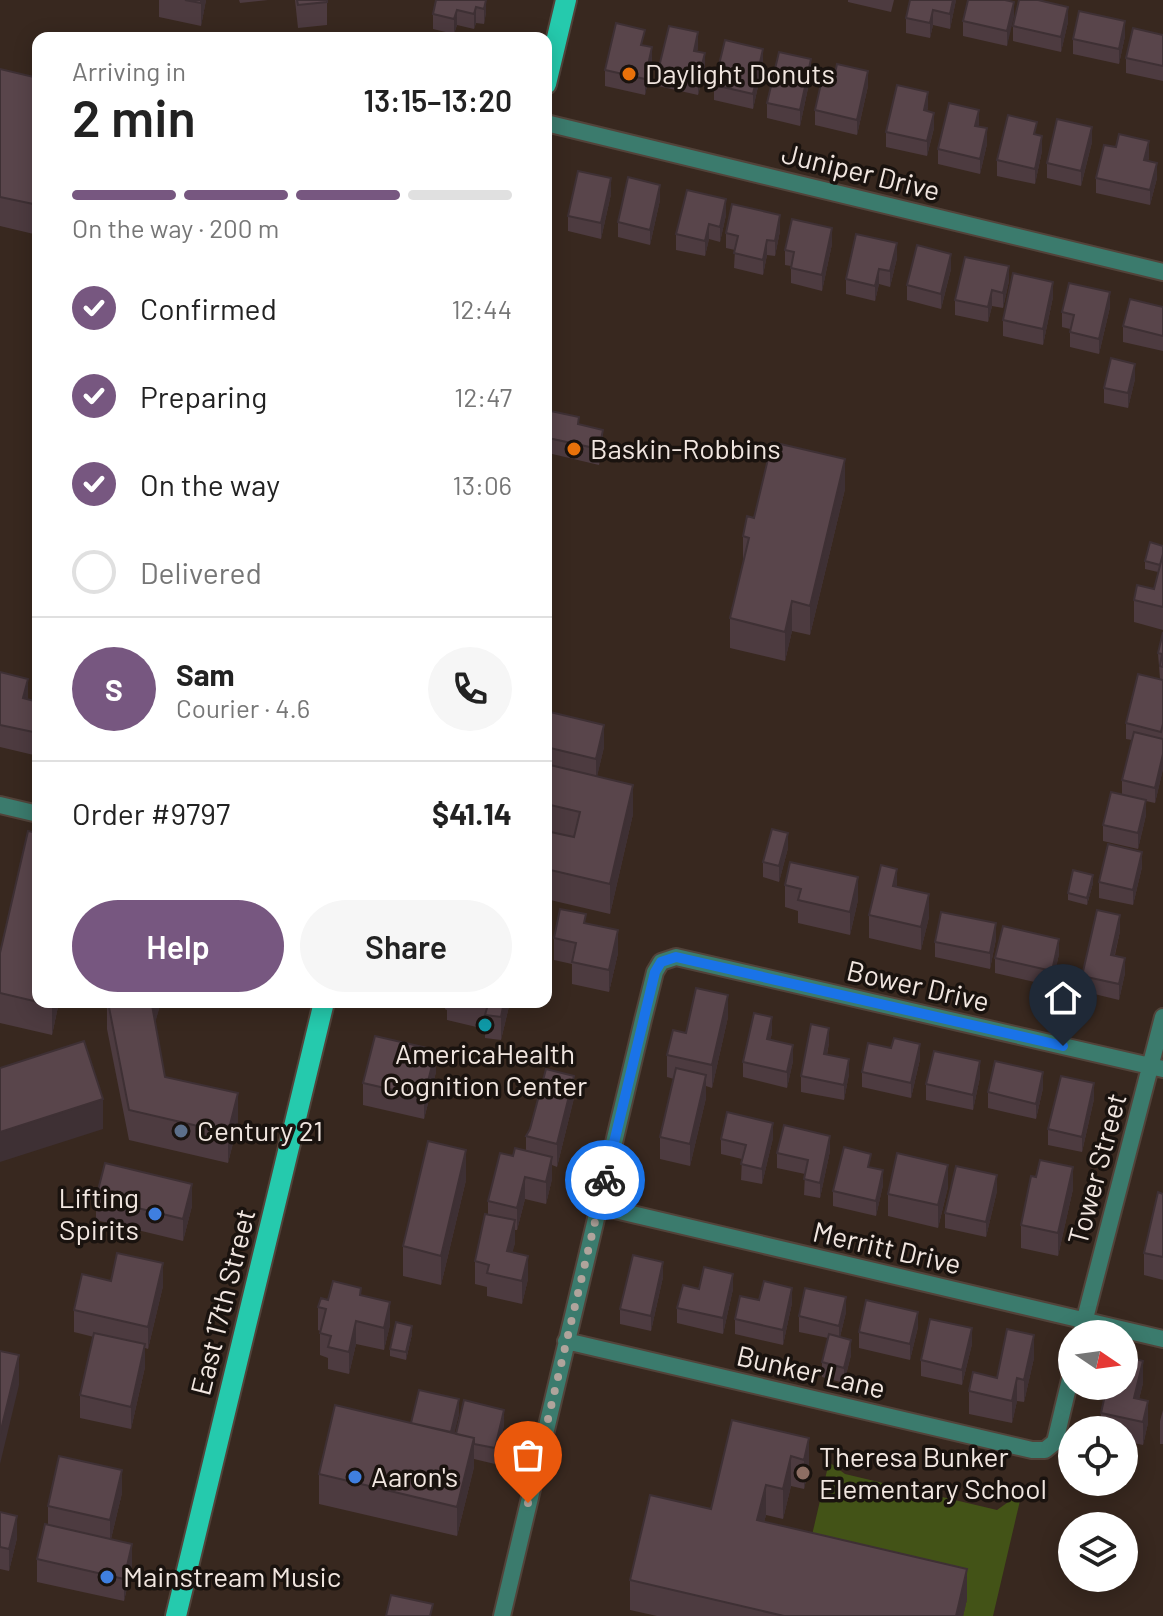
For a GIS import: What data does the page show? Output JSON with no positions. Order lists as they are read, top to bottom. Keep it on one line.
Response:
{"streets":{"main road":["East 17th Street"],"street":["Juniper Drive","Bower Drive","Tower Street","Merritt Drive","Bunker Lane"]},"crossings":[["Bower Drive","Tower Street"],["Bower Drive","Merritt Drive"]],"places":["Daylight Donuts","Baskin-Robbins","AmericaHealth Cognition Center","Century 21","Lifting Spirits","Theresa Bunker Elementary School","Aaron's","Mainstream Music"],"north":"right","page":{"heading":["2 min","Arriving in","13:15–13:20"],"panel":["Sam","Courier · 4.6","Order #9797","$41.14"],"bar":"On the way · 200 m","list":[["Confirmed","12:44"],["Preparing","12:47"],["On the way","13:06"],"Delivered"],"round":"S","buttons":["Help","Share"]}}
